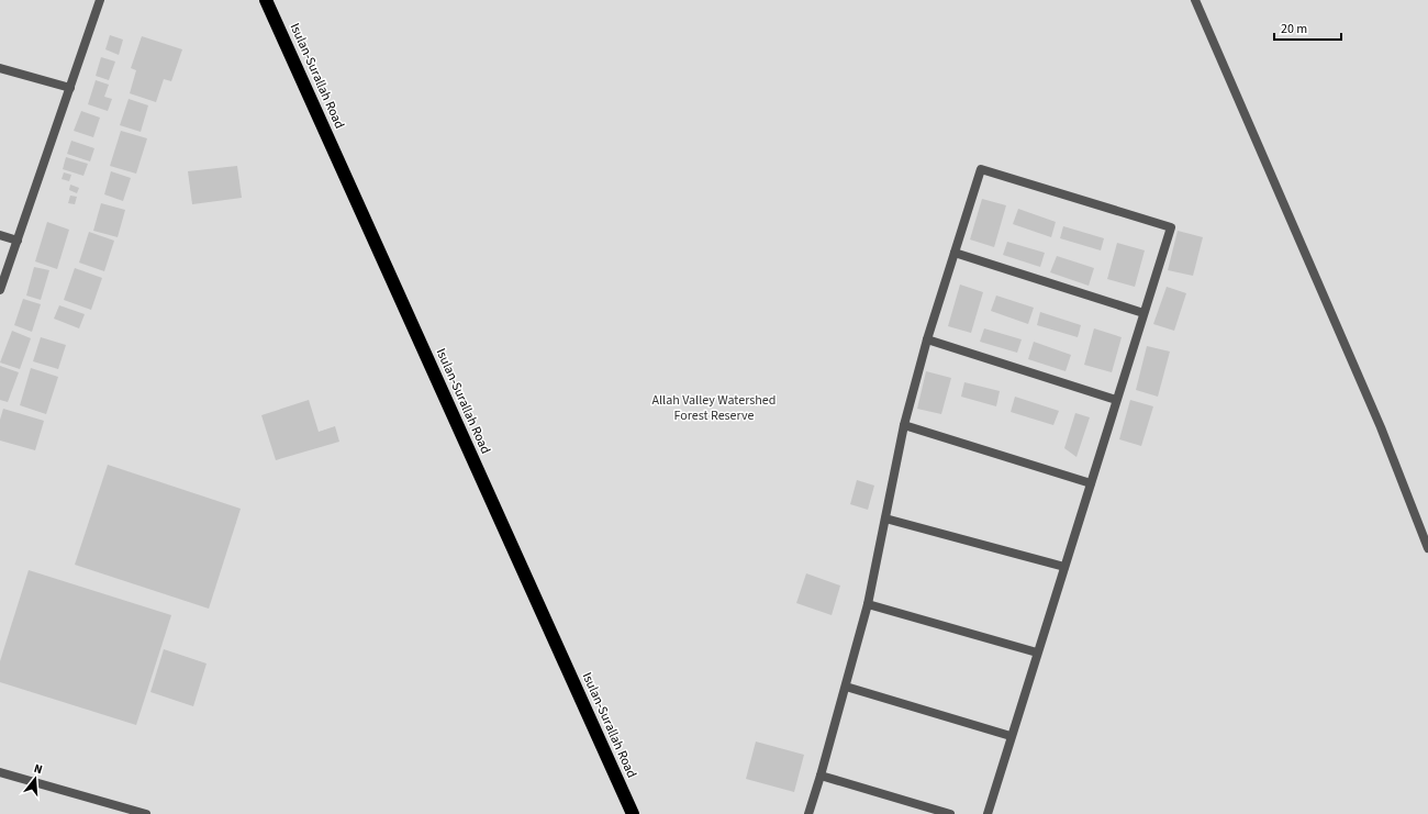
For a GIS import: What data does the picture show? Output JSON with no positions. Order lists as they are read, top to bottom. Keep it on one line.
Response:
{"streets":{"highway":["Isulan-Surallah Road"]},"parks":["Allah Valley Watershed Forest Reserve"],"scale_bar":"20 m","north":"top"}
